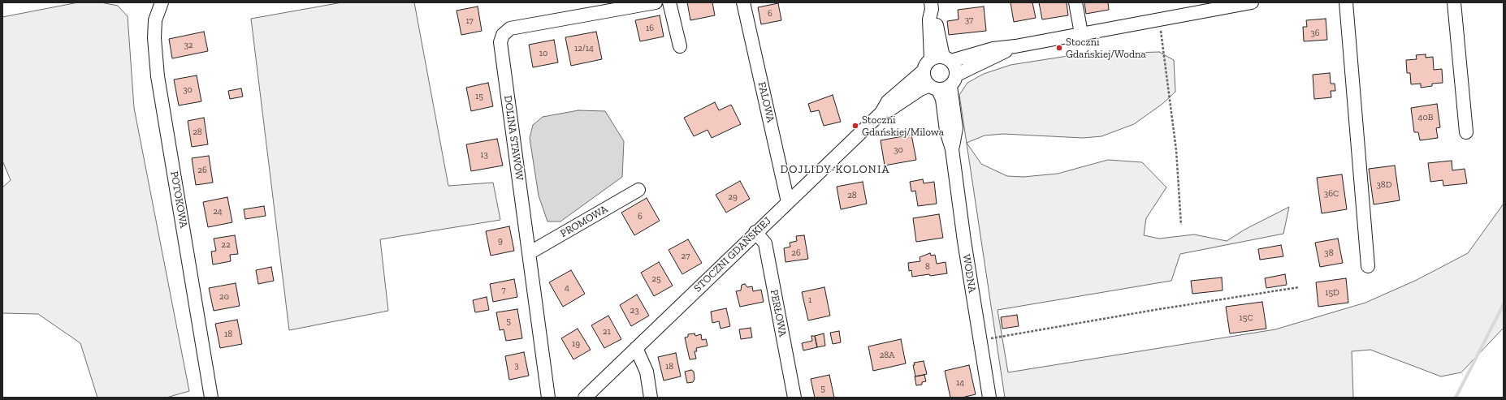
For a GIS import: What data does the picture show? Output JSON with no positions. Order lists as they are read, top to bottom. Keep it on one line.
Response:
{"streets":{"street":["FALOWA","DOLINA STAWÓW","POTOKOWA","PROMOWA","STOCZNI GDAŃSKIEJ","WODNA","PERŁOWA"]},"crossings":[["FALOWA","STOCZNI GDAŃSKIEJ"],["DOLINA STAWÓW","PROMOWA"],["STOCZNI GDAŃSKIEJ","WODNA"],["STOCZNI GDAŃSKIEJ","PERŁOWA"]],"districts":["DOJLIDY-KOLONIA"],"places":["Stoczni Gdańskiej/Wodna","Stoczni Gdańskiej/Milowa"],"house_numbers":["6","37","17","16","36","32","12/14","10","30","15","40B","28","30","13","26","38D","36C","28","29","24","6","9","22","26","38","27","8","25","4","7","15D","20","1","23","15C","5","21","18","19","28A","3","18","14","5"]}
